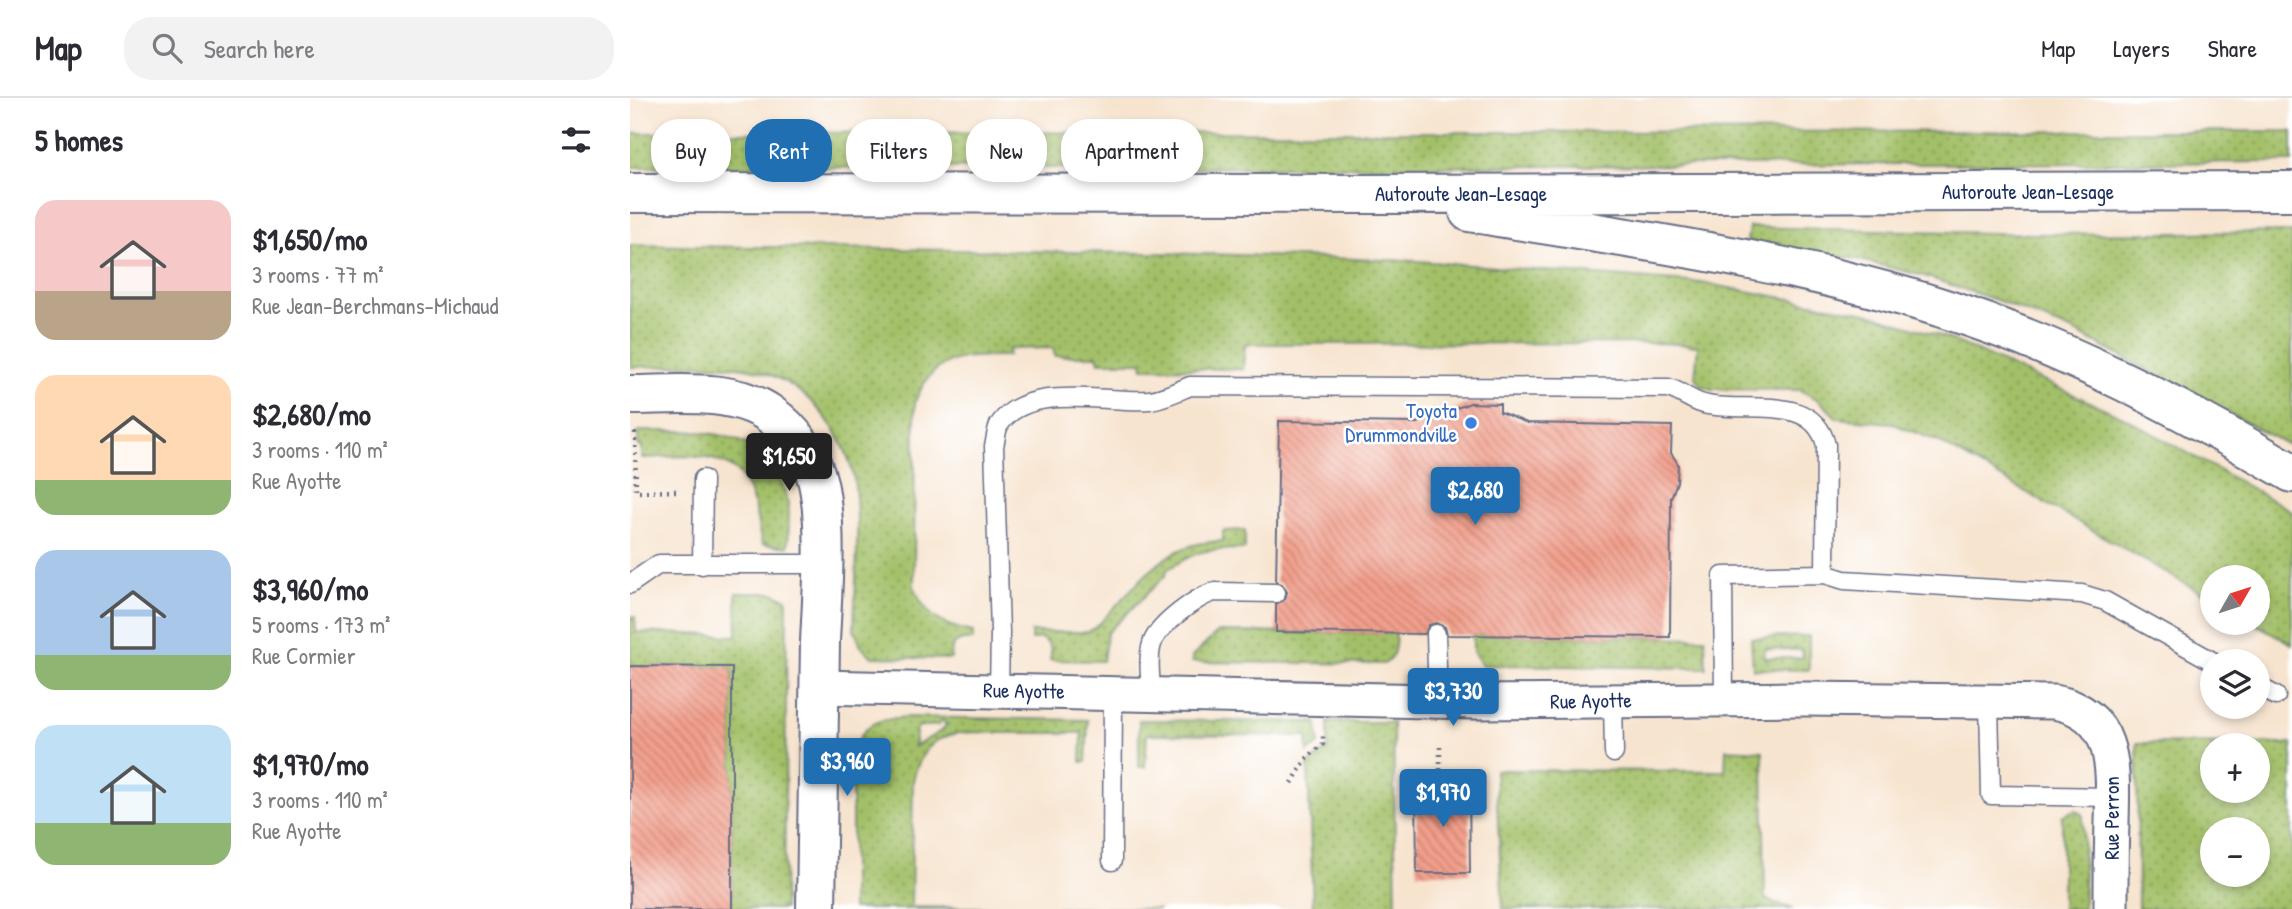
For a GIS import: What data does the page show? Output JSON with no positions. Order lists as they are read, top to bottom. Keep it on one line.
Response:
{"streets":{"main road":["Autoroute Jean-Lesage"],"street":["Rue Ayotte","Rue Perron"]},"crossings":[["Rue Ayotte","Rue Perron"]],"places":["Toyota Drummondville"],"north":"top right","page":{"header":"Map","search":"Search here","nav":["Map","Layers","Share"],"heading":"5 homes","chip":["Buy","Rent","Filters","New","Apartment"],"list":[{"name":"$1,650/mo","note":"3 rooms · 77 m² · Rue Jean-Berchmans-Michaud"},{"name":"$2,680/mo","note":"3 rooms · 110 m² · Rue Ayotte"},{"name":"$3,960/mo","note":"5 rooms · 173 m² · Rue Cormier"},{"name":"$1,970/mo","note":"3 rooms · 110 m² · Rue Ayotte"}],"price":["$1,650","$2,680","$3,730","$3,960","$1,970"],"map_buttons":["+","−"]}}
